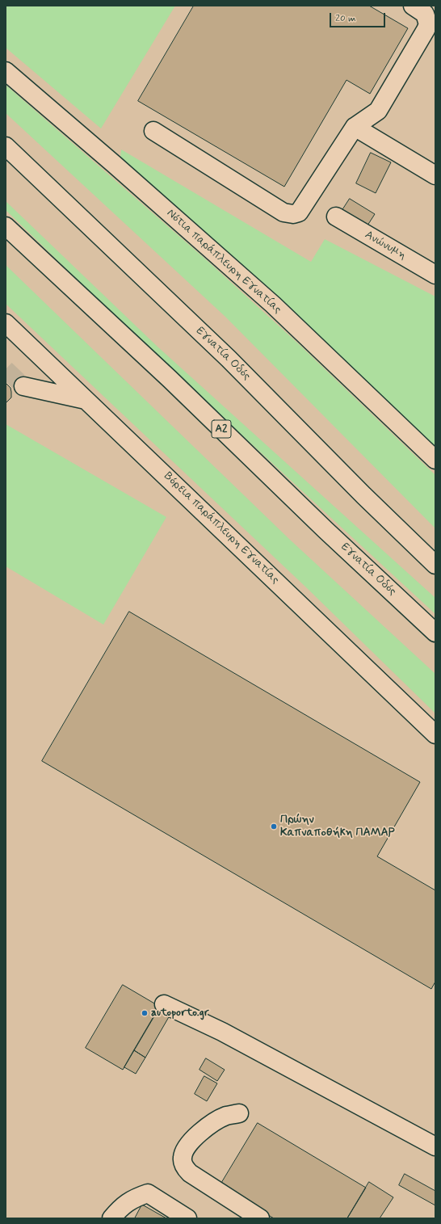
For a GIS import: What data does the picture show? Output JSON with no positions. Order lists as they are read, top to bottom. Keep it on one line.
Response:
{"streets":{"main road":["Ανώνυμη","Νότια παράπλευρη Εγνατίας","Εγνατία Οδός","Α2","Βόρεια παράπλευρη Εγνατίας"]},"places":["Πρώην Καπναποθήκη ΠΑΜΑΡ","autoporto.gr"],"scale_bar":"20 m"}
